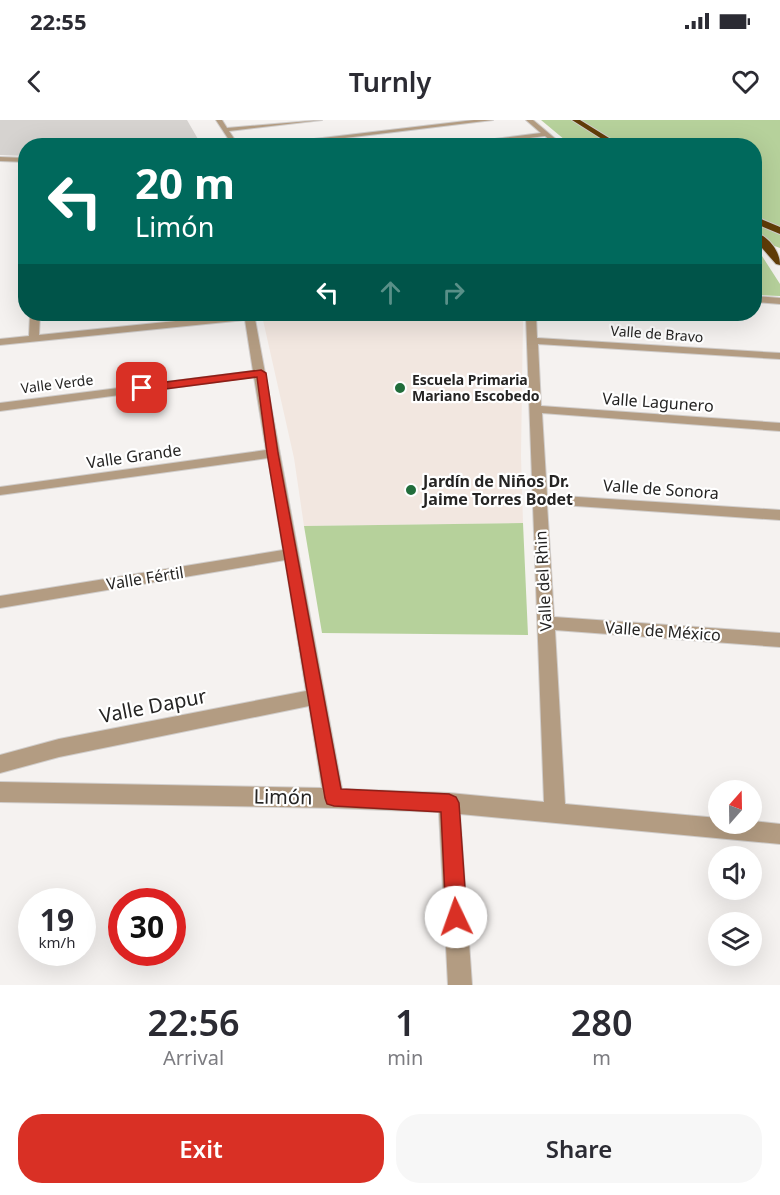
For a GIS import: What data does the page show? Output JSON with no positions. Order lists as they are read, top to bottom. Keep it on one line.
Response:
{"streets":{"street":["Valle de Bravo","Valle Verde","Valle Lagunero","Valle Grande","Valle de Sonora","Valle Fértil","Valle del Rhin","Valle de México","Valle Dapur","Limón"]},"crossings":[["Valle de Bravo","Valle del Rhin"],["Valle Lagunero","Valle del Rhin"],["Valle de Sonora","Valle del Rhin"],["Valle del Rhin","Valle de México"],["Valle del Rhin","Limón"]],"places":["Escuela Primaria Mariano Escobedo","Jardín de Niños Dr. Jaime Torres Bodet"],"north":"top","page":{"status":"22:55","header":"Turnly","turn":["20 m","Limón"],"speed":"19 km/h","limit":"30","eta":["22:56","Arrival","1","min","280","m"],"buttons":["Exit","Share"]}}
